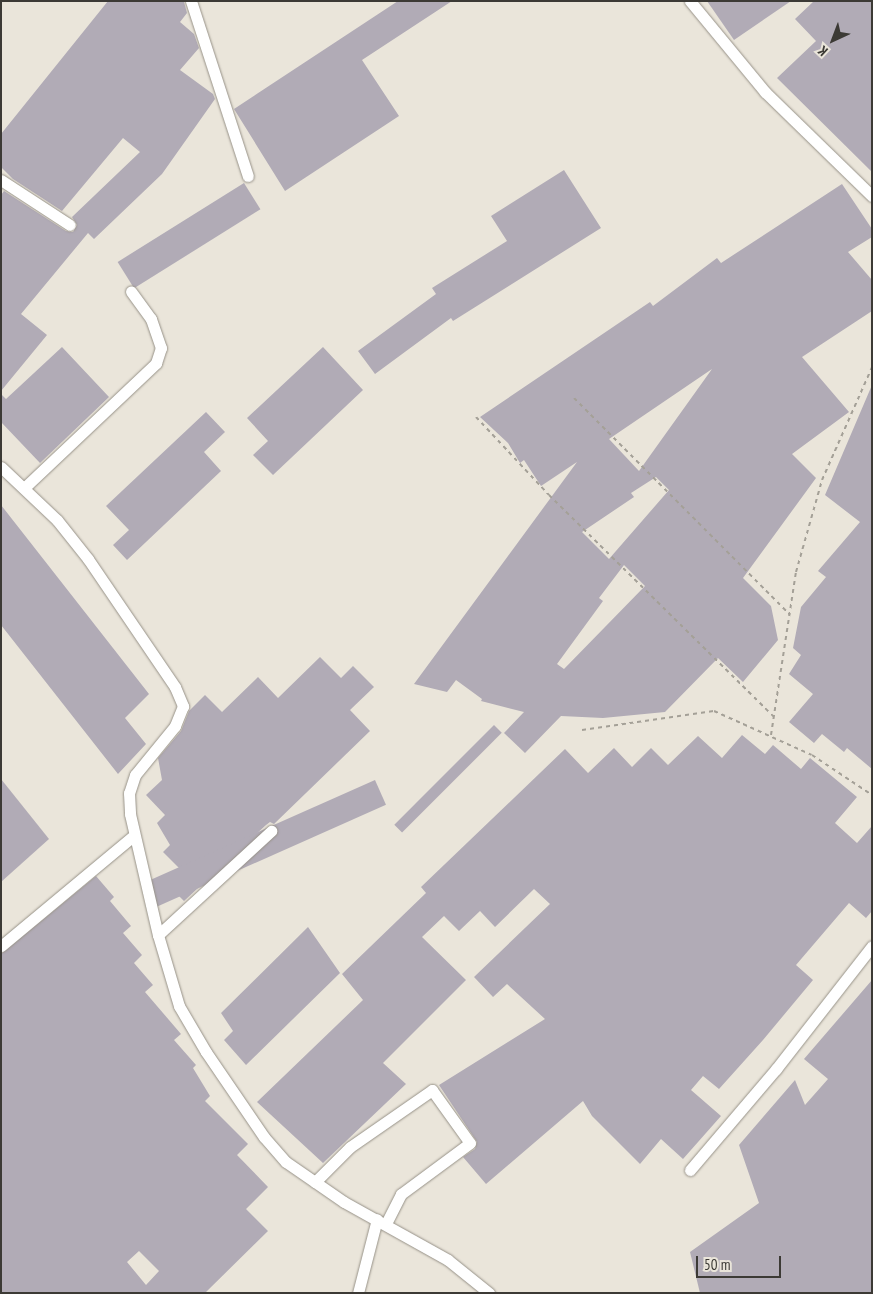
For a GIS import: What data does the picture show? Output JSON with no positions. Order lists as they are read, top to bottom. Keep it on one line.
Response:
{"scale_bar":"50 m","north":"bottom left"}
